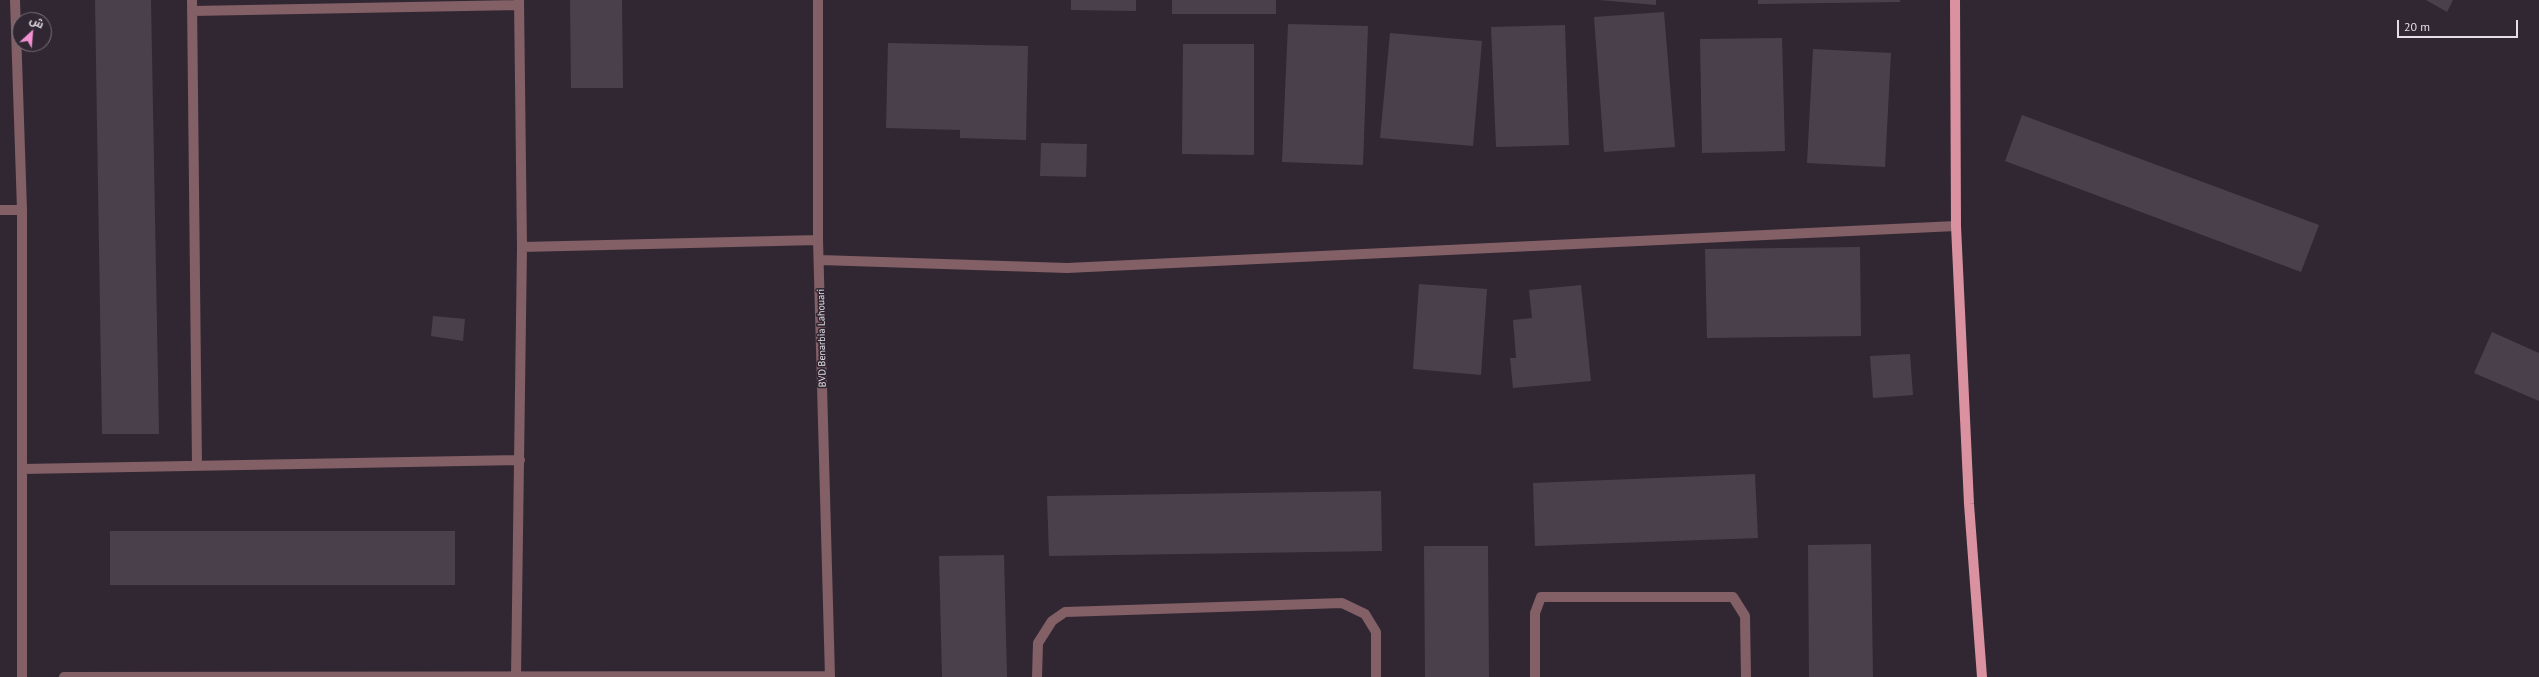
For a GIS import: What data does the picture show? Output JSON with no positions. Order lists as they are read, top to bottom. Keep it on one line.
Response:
{"streets":{"street":["BVD Benarbia Lahouari"]},"scale_bar":"20 m","north":"top right"}
